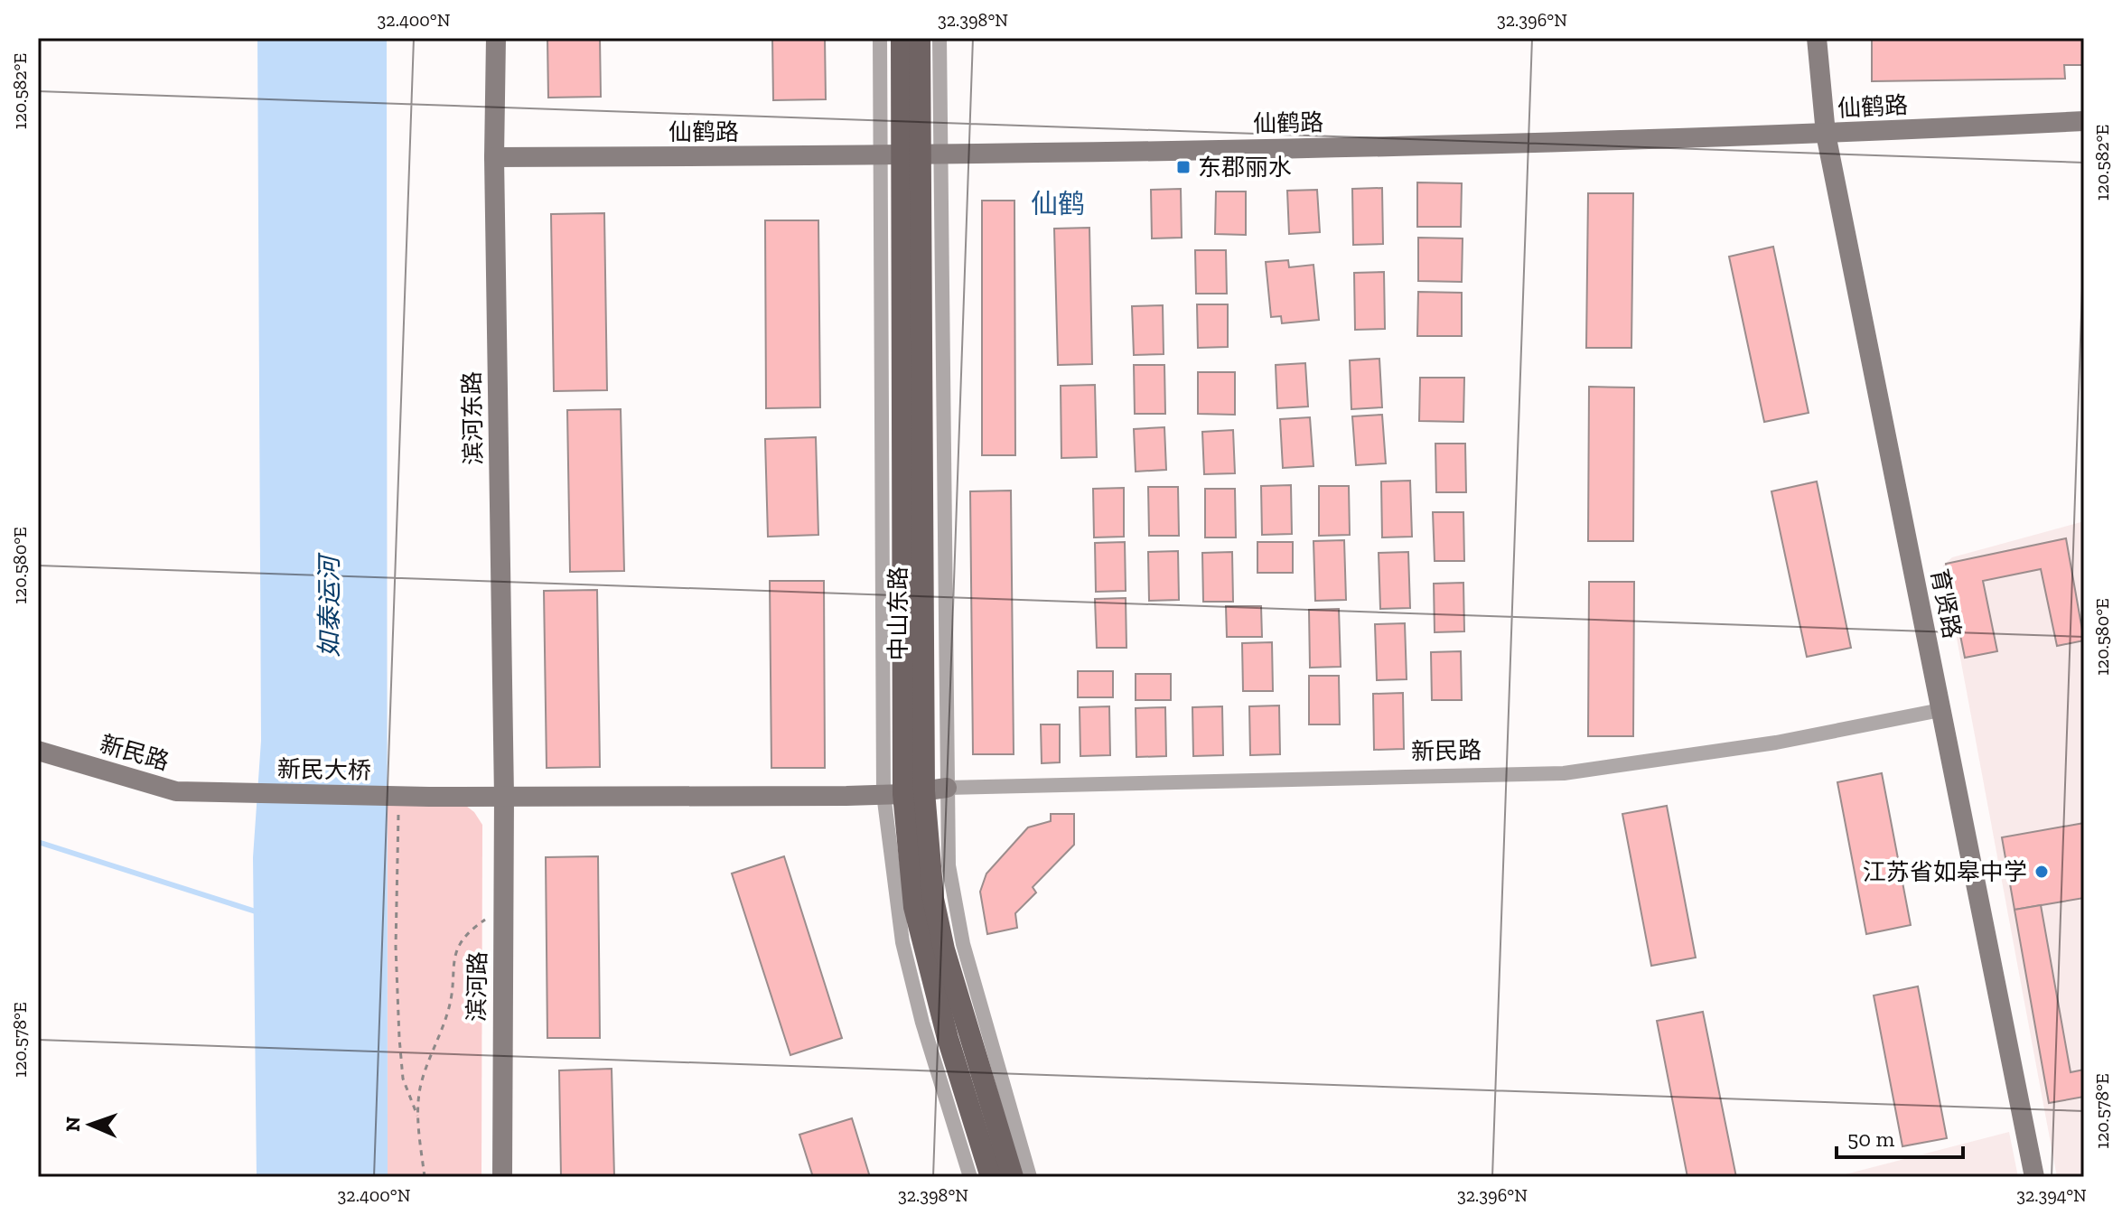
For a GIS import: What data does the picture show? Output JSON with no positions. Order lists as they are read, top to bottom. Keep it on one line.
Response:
{"streets":{"main road":["中山东路"],"street":["仙鹤路","滨河东路","育贤路","新民路","新民大桥","滨河路"]},"crossings":[["仙鹤路","滨河东路"],["仙鹤路","育贤路"],["仙鹤路","中山东路"],["滨河东路","新民大桥"],["滨河东路","滨河路"],["育贤路","新民路"],["中山东路","新民大桥"],["新民路","新民大桥"],["新民大桥","滨河路"]],"districts":["仙鹤"],"water":["如泰运河"],"places":{"transit":["东郡丽水"],"other":["江苏省如皋中学"]},"scale_bar":"50 m","north":"left","coordinates":["32.400°N","32.398°N","32.396°N","120.582°E","120.580°E","120.578°E","32.394°N"]}
